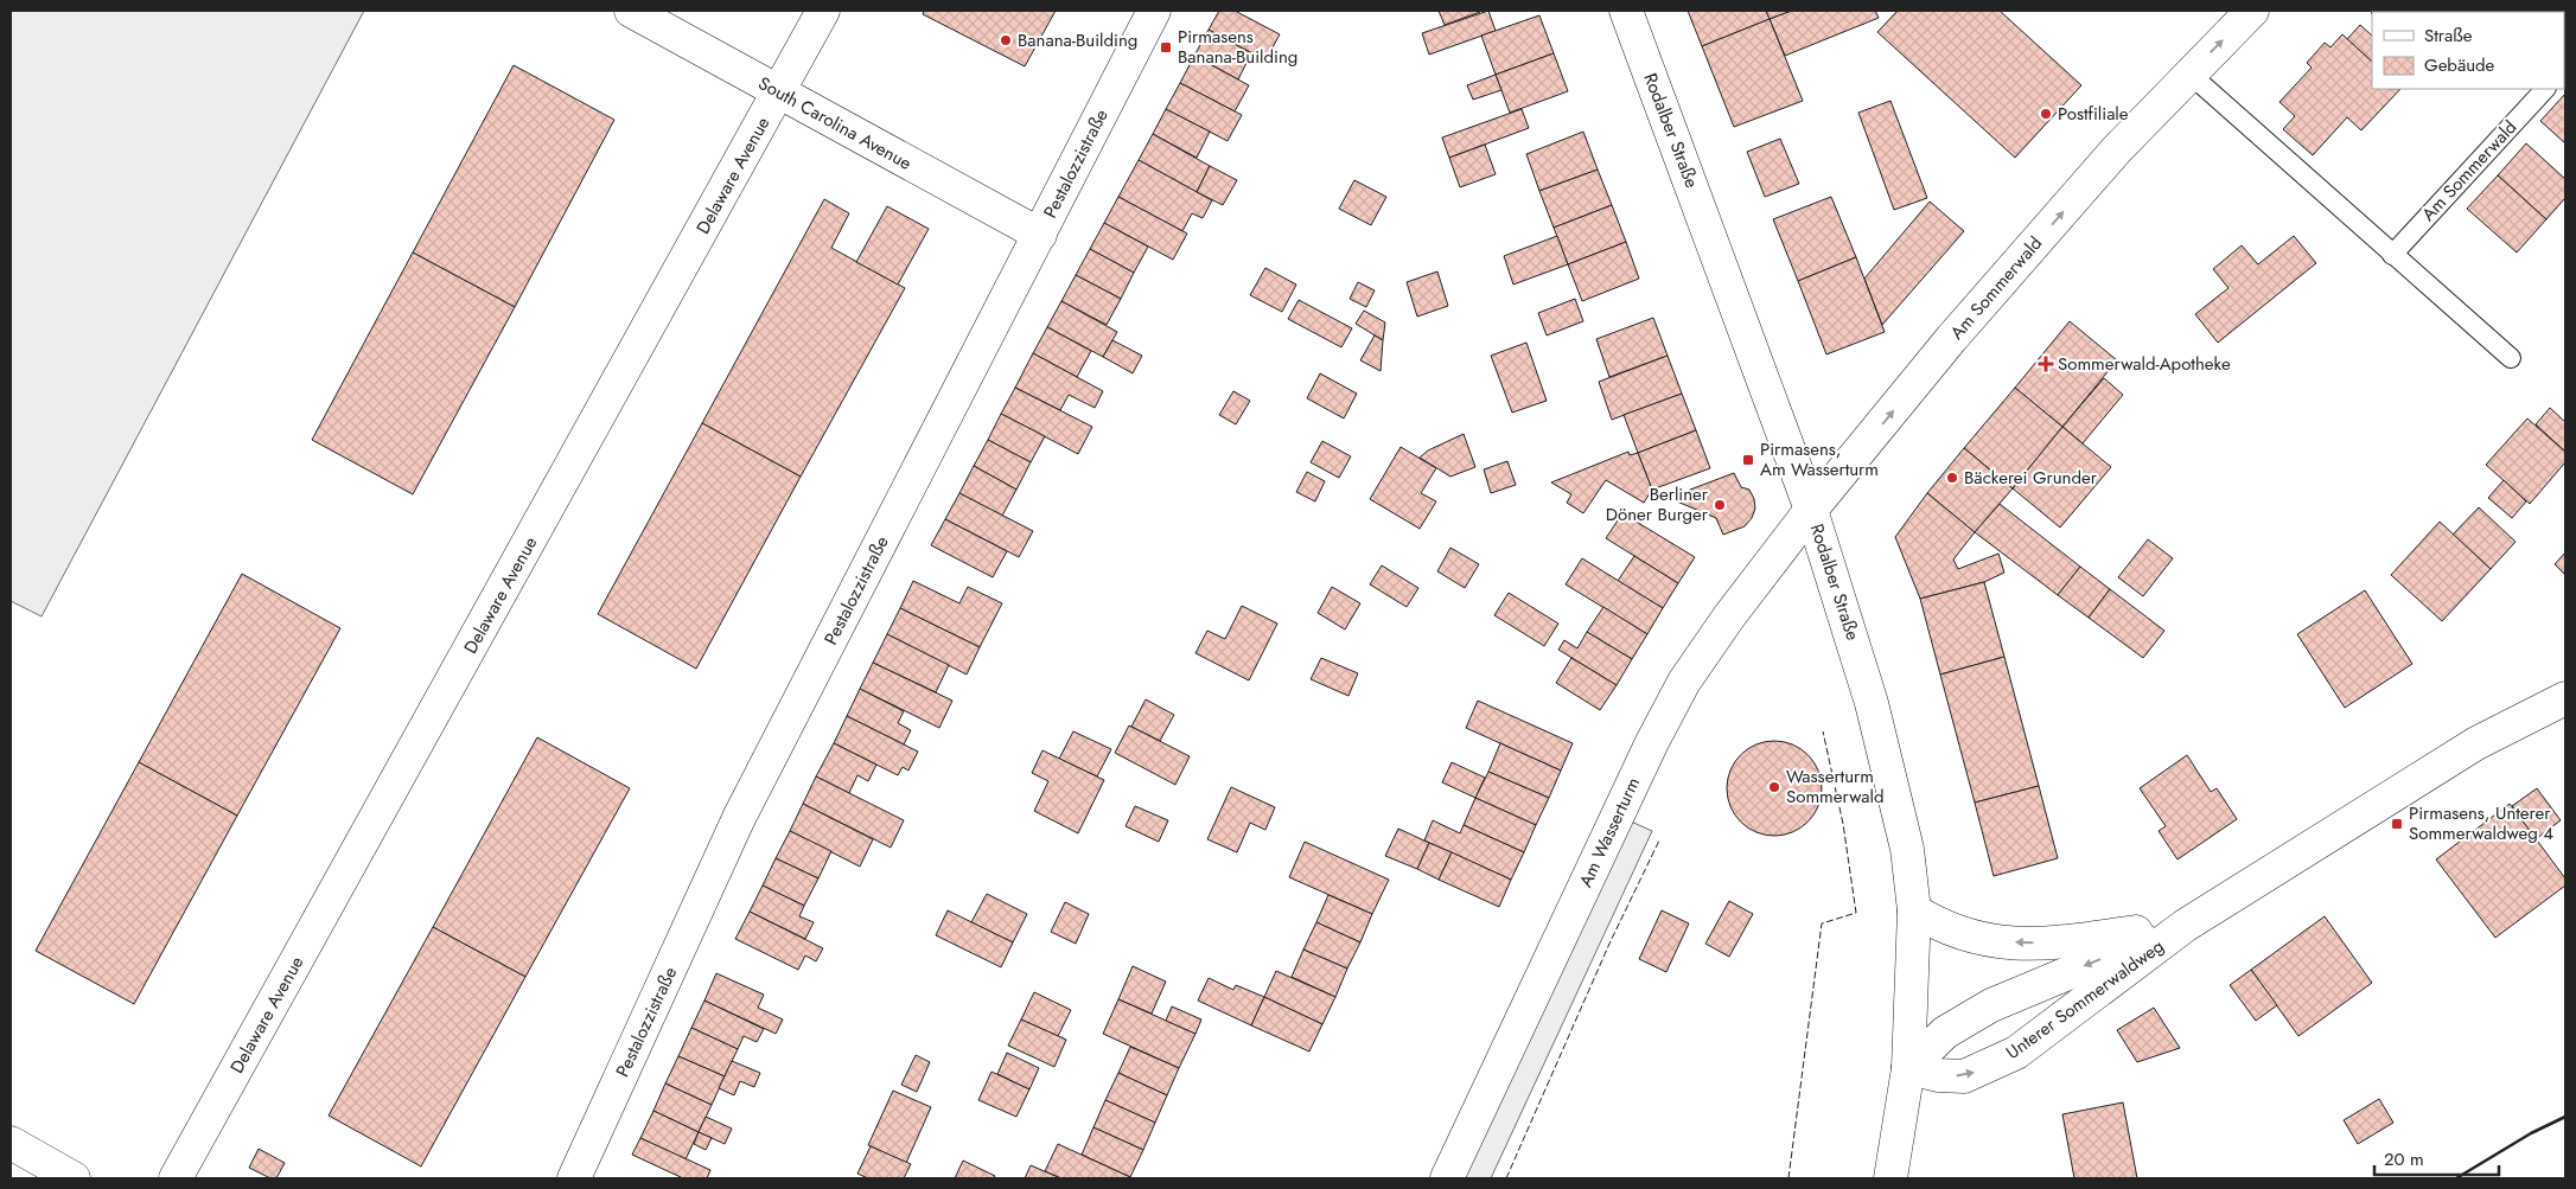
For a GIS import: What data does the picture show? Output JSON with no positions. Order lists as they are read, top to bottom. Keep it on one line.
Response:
{"streets":{"street":["South Carolina Avenue","Rodalber Straße","Pestalozzistraße","Am Sommerwald","Delaware Avenue","Am Wasserturm","Unterer Sommerwaldweg"]},"crossings":[["South Carolina Avenue","Pestalozzistraße"],["South Carolina Avenue","Delaware Avenue"],["Rodalber Straße","Am Sommerwald"],["Rodalber Straße","Am Wasserturm"],["Rodalber Straße","Unterer Sommerwaldweg"],["Am Sommerwald","Am Wasserturm"]],"one_way":["Am Sommerwald"],"places":{"other":["Banana-Building","Postfiliale","Bäckerei Grunder","Berliner Döner Burger","Wasserturm Sommerwald"],"transit":["Pirmasens Banana-Building","Pirmasens, Am Wasserturm","Pirmasens, Unterer Sommerwaldweg 4"],"health":["Sommerwald-Apotheke"]},"legend":["Straße","Gebäude"],"scale_bar":"20 m"}
